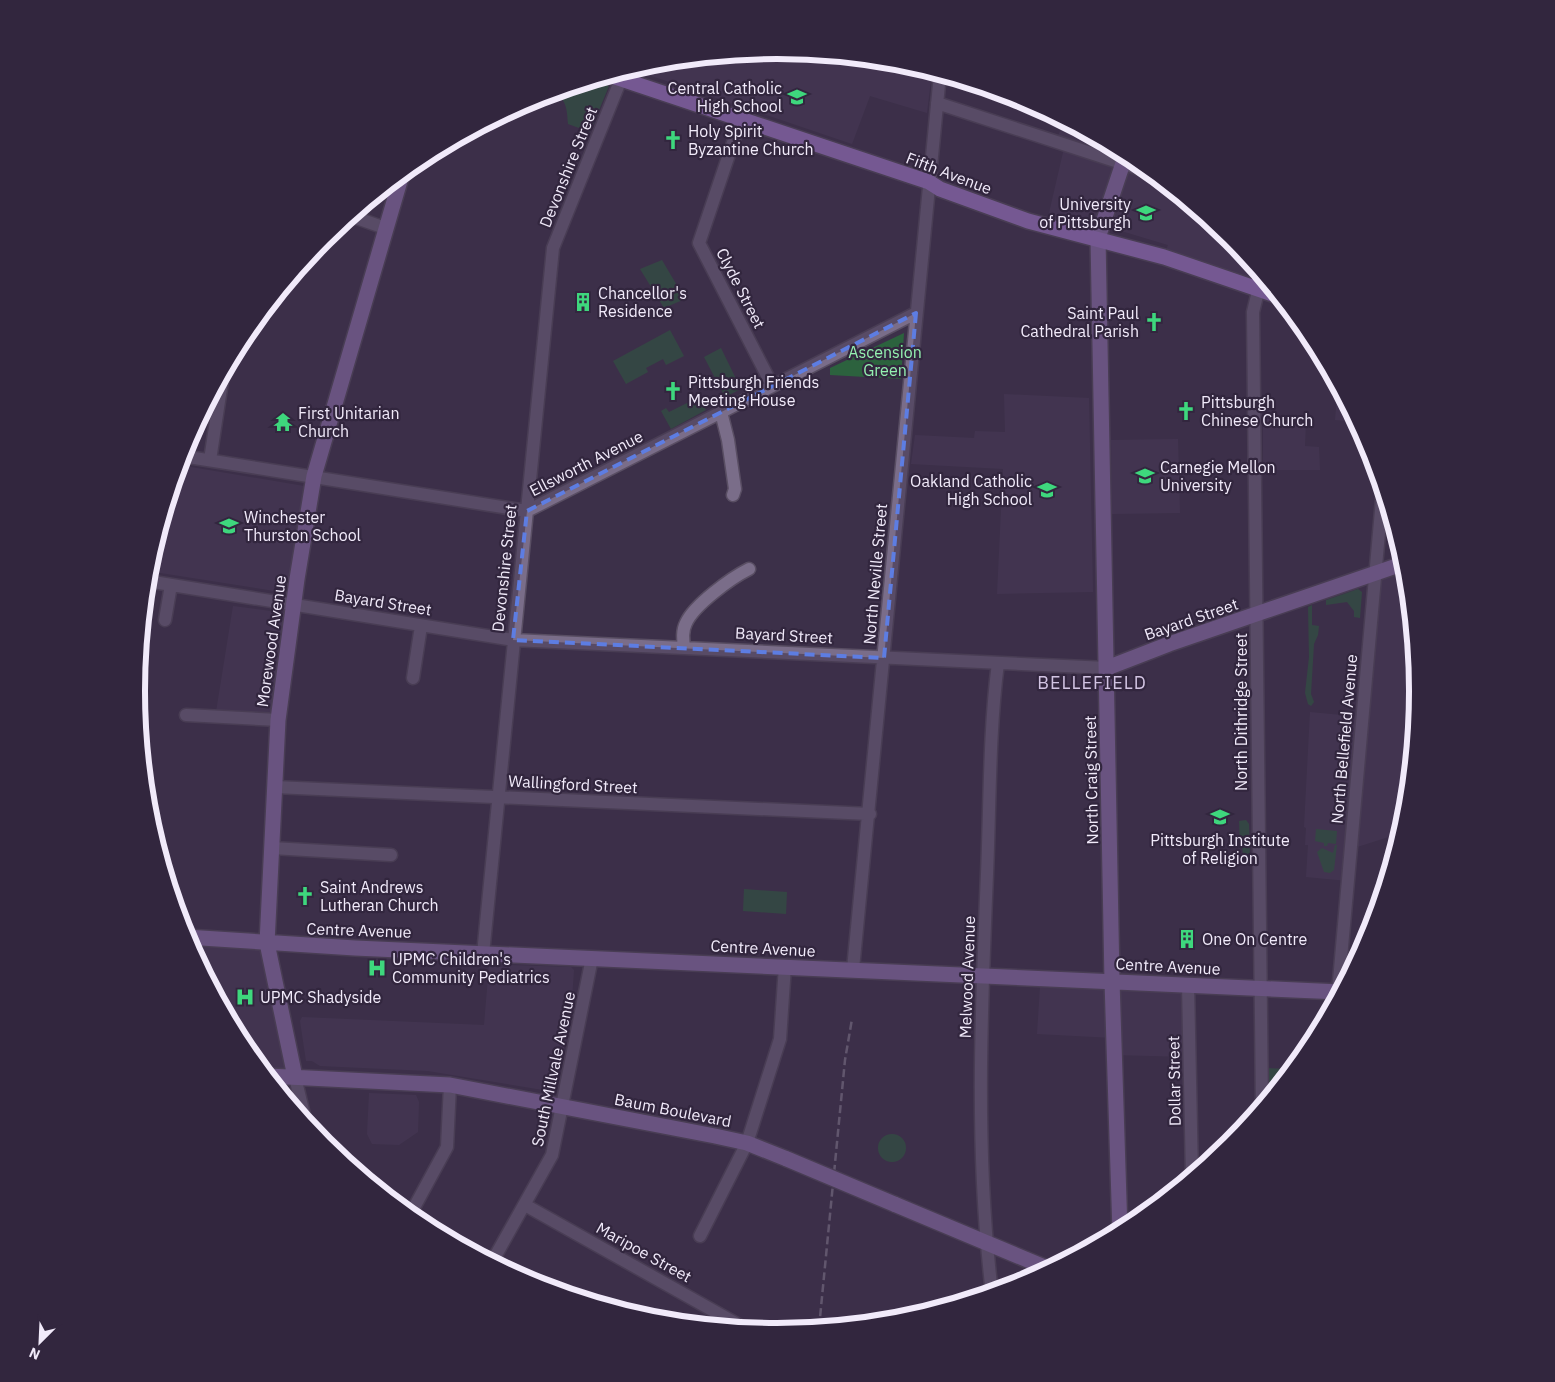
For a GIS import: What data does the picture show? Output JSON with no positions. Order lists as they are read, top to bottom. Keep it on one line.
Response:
{"streets":{"highway":["Fifth Avenue"],"main road":["Bayard Street","Morewood Avenue","North Craig Street","Centre Avenue","Baum Boulevard"],"street":["Devonshire Street","Clyde Street","Ellsworth Avenue","North Neville Street","North Dithridge Street","North Bellefield Avenue","Wallingford Street","Melwood Avenue","South Millvale Avenue","Dollar Street","Maripoe Street"]},"crossings":[["Devonshire Street","Ellsworth Avenue"],["Devonshire Street","Bayard Street"],["Devonshire Street","Wallingford Street"],["Devonshire Street","Centre Avenue"],["Fifth Avenue","Clyde Street"],["Fifth Avenue","North Neville Street"],["Fifth Avenue","North Dithridge Street"],["Fifth Avenue","North Craig Street"],["Clyde Street","Ellsworth Avenue"],["Ellsworth Avenue","North Neville Street"],["Ellsworth Avenue","Morewood Avenue"],["North Neville Street","Bayard Street"],["North Neville Street","Wallingford Street"],["North Neville Street","Centre Avenue"],["Bayard Street","Morewood Avenue"],["Bayard Street","North Dithridge Street"],["Bayard Street","North Bellefield Avenue"],["Bayard Street","North Craig Street"],["Bayard Street","Melwood Avenue"],["Morewood Avenue","Wallingford Street"],["Morewood Avenue","Centre Avenue"],["Morewood Avenue","Baum Boulevard"],["North Dithridge Street","Centre Avenue"],["North Craig Street","Centre Avenue"],["Centre Avenue","Melwood Avenue"],["Centre Avenue","South Millvale Avenue"],["Centre Avenue","Dollar Street"],["Melwood Avenue","Baum Boulevard"],["South Millvale Avenue","Baum Boulevard"],["South Millvale Avenue","Maripoe Street"]],"districts":["BELLEFIELD"],"parks":["Ascension Green"],"places":{"school or university":["Central Catholic High School","University of Pittsburgh","Carnegie Mellon University","Oakland Catholic High School","Winchester Thurston School","Pittsburgh Institute of Religion"],"church":["Holy Spirit Byzantine Church","Saint Paul Cathedral Parish","Pittsburgh Friends Meeting House","Pittsburgh Chinese Church","Saint Andrews Lutheran Church"],"building":["Chancellor's Residence","One On Centre"],"temple":["First Unitarian Church"],"hospital":["UPMC Children's Community Pediatrics","UPMC Shadyside"]},"north":"bottom left"}
